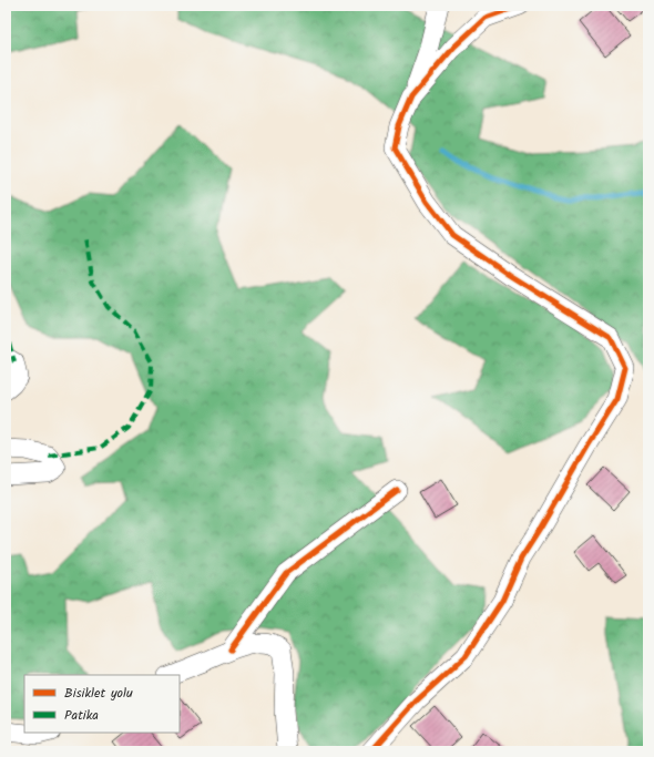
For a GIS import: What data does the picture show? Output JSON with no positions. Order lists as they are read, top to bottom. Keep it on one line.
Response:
{"legend":["Bisiklet yolu","Patika"]}
